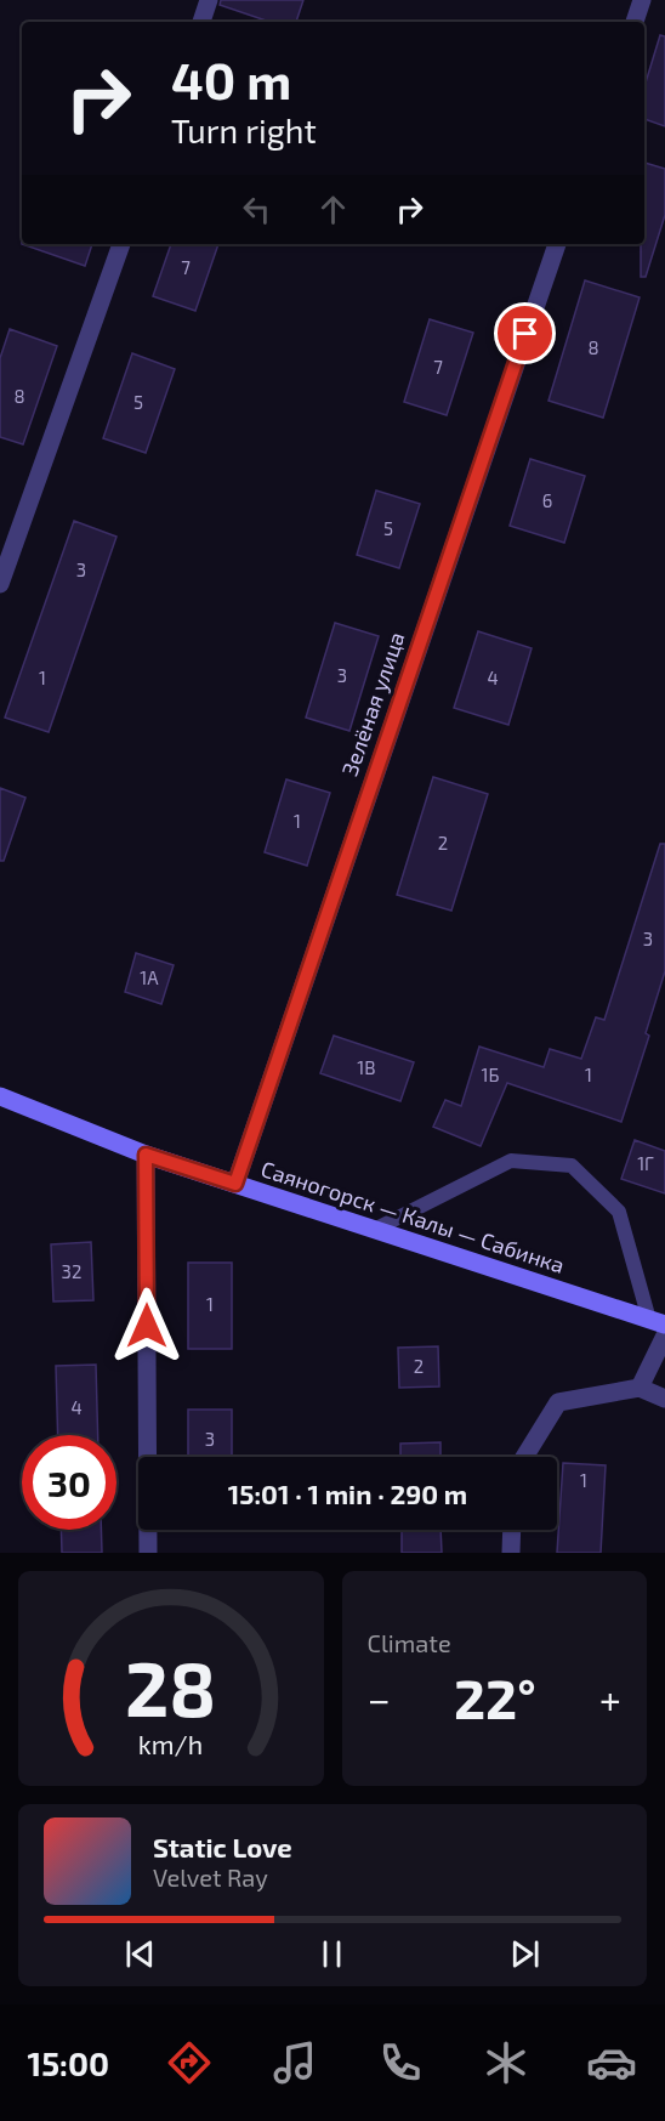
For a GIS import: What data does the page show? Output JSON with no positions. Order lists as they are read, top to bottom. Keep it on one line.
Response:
{"streets":{"street":["Зелёная улица","Саяногорск — Калы — Сабинка"]},"crossings":[["Зелёная улица","Саяногорск — Калы — Сабинка"]],"house_numbers":["7","8","7","8","5","6","5","3","3","1","4","1","2","3","1А","1В","1Б","1","1Г","32","1","2","4","3","1"],"page":{"turn":["40 m","Turn right"],"limit":"30","trip":"15:01 · 1 min · 290 m","tile":"Climate","heat":["−","22°","+"],"song":["Static Love","Velvet Ray"],"tabs":"15:00","gauge":["28","km/h"]}}
